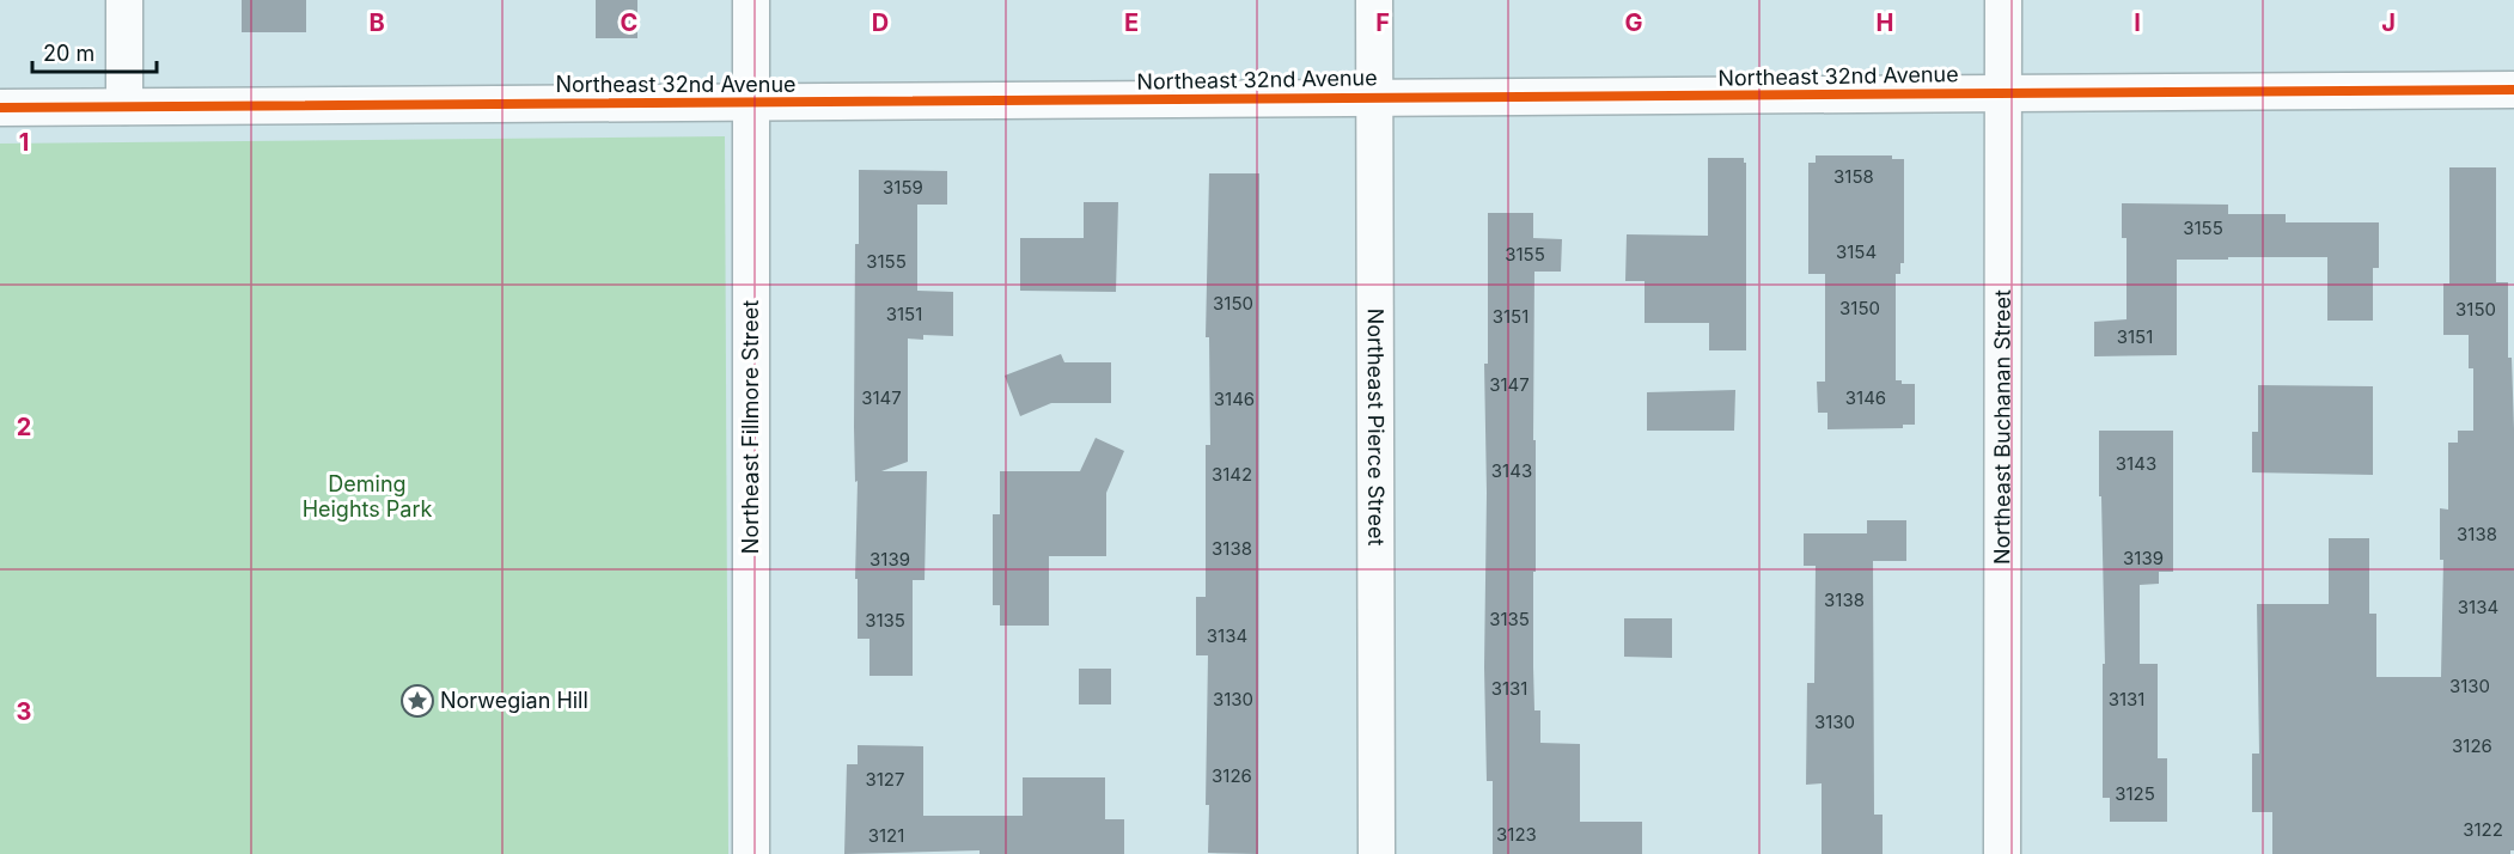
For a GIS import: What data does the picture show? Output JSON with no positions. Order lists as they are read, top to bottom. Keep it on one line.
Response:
{"streets":{"street":["Northeast 32nd Avenue","Northeast Fillmore Street","Northeast Pierce Street","Northeast Buchanan Street"]},"crossings":[["Northeast 32nd Avenue","Northeast Fillmore Street"],["Northeast 32nd Avenue","Northeast Pierce Street"],["Northeast 32nd Avenue","Northeast Buchanan Street"]],"parks":["Deming Heights Park"],"places":{"place":["Norwegian Hill"]},"house_numbers":["3158","3159","3155","3154","3155","3155","3150","3150","3150","3151","3151","3151","3147","3147","3146","3146","3143","3143","3142","3138","3138","3139","3139","3138","3134","3135","3135","3134","3130","3131","3130","3131","3130","3126","3126","3127","3125","3122","3123","3121"],"scale_bar":"20 m","grid":{"columns":["B","C","D","E","F","G","H","I","J"],"rows":["1","2","3"]}}
